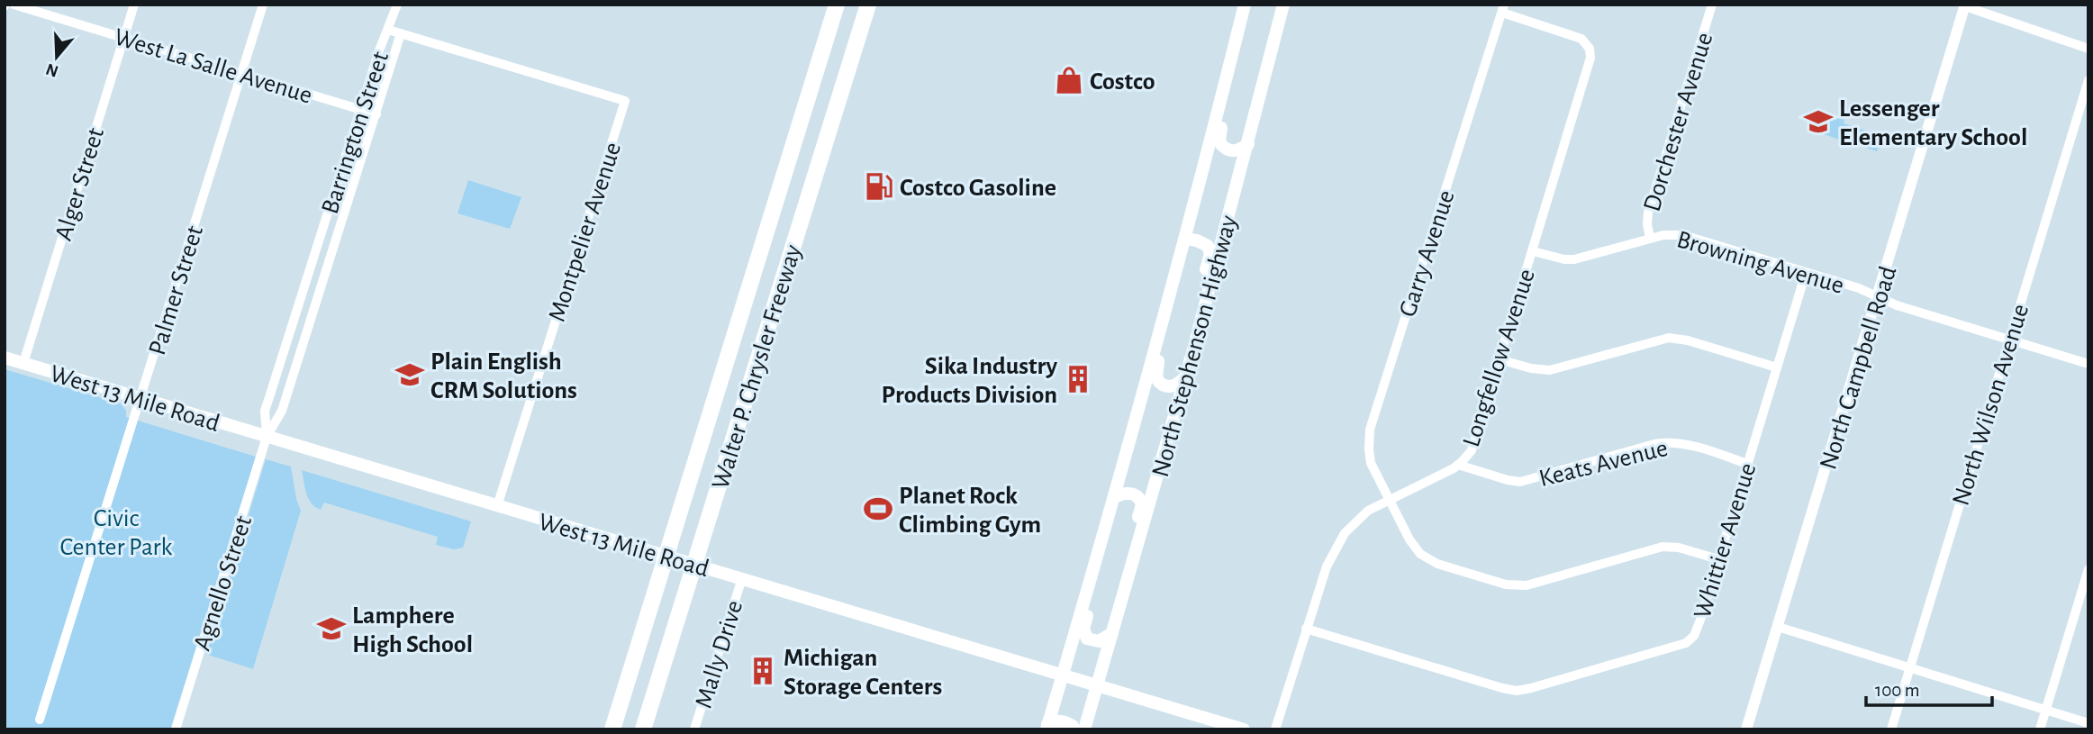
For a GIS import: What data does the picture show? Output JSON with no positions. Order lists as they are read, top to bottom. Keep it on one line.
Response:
{"streets":{"highway":["Walter P. Chrysler Freeway"],"main road":["North Stephenson Highway","West 13 Mile Road"],"street":["West La Salle Avenue","Dorchester Avenue","Barrington Street","Alger Street","Montpelier Avenue","Garry Avenue","Browning Avenue","Palmer Street","Longfellow Avenue","North Campbell Road","North Wilson Avenue","Keats Avenue","Whittier Avenue","Agnello Street","Mally Drive"]},"crossings":[["West La Salle Avenue","Barrington Street"],["West La Salle Avenue","Alger Street"],["West La Salle Avenue","Palmer Street"],["Dorchester Avenue","Browning Avenue"],["Barrington Street","Montpelier Avenue"],["Barrington Street","West 13 Mile Road"],["Barrington Street","Agnello Street"],["Alger Street","West 13 Mile Road"],["Montpelier Avenue","West 13 Mile Road"],["Garry Avenue","Longfellow Avenue"],["Garry Avenue","Whittier Avenue"],["Browning Avenue","Longfellow Avenue"],["Browning Avenue","North Campbell Road"],["Browning Avenue","North Wilson Avenue"],["Browning Avenue","Whittier Avenue"],["Palmer Street","West 13 Mile Road"],["North Stephenson Highway","West 13 Mile Road"],["Longfellow Avenue","Keats Avenue"],["Longfellow Avenue","Whittier Avenue"],["West 13 Mile Road","Agnello Street"],["West 13 Mile Road","Mally Drive"],["Keats Avenue","Whittier Avenue"]],"parks":["Civic Center Park"],"places":{"shop":["Costco"],"school or university":["Lessenger Elementary School","Plain English CRM Solutions","Lamphere High School"],"fuel station":["Costco Gasoline"],"building":["Sika Industry Products Division","Michigan Storage Centers"],"sports":["Planet Rock Climbing Gym"]},"scale_bar":"100 m","north":"bottom"}
